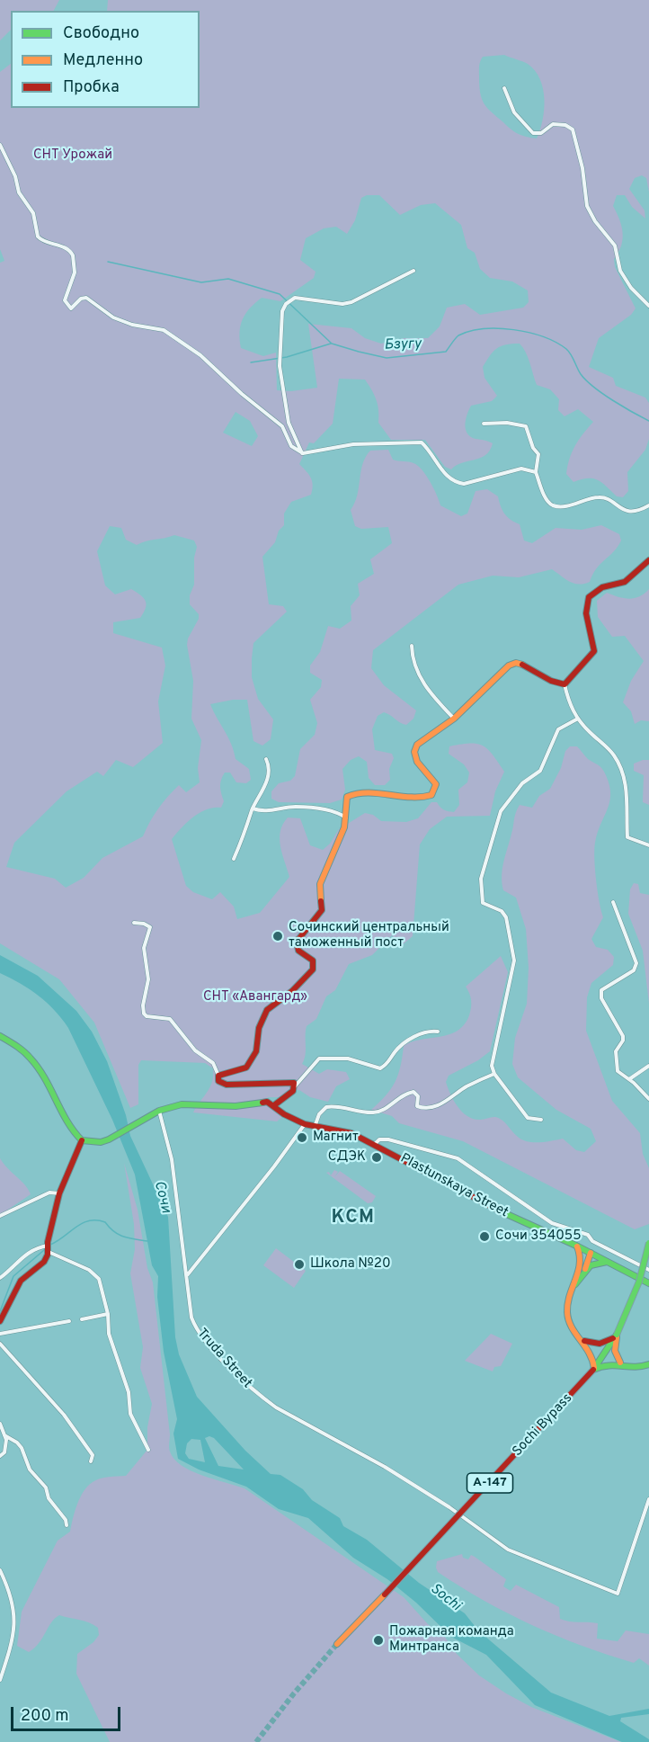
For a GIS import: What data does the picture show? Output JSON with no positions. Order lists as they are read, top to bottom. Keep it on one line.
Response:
{"streets":{"main road":["Plastunskaya Street","Sochi Bypass","А-147"],"street":["Truda Street"]},"crossings":[["Sochi Bypass","А-147"]],"districts":["КСМ"],"water":["Бзугу","Сочи","Sochi"],"parks":["СНТ Урожай","СНТ «Авангард»"],"places":["Сочинский центральный таможенный пост","Магнит","СДЭК","Сочи 354055","Школа №20","Пожарная команда Минтранса"],"legend":["Свободно","Медленно","Пробка"],"scale_bar":"200 m"}
